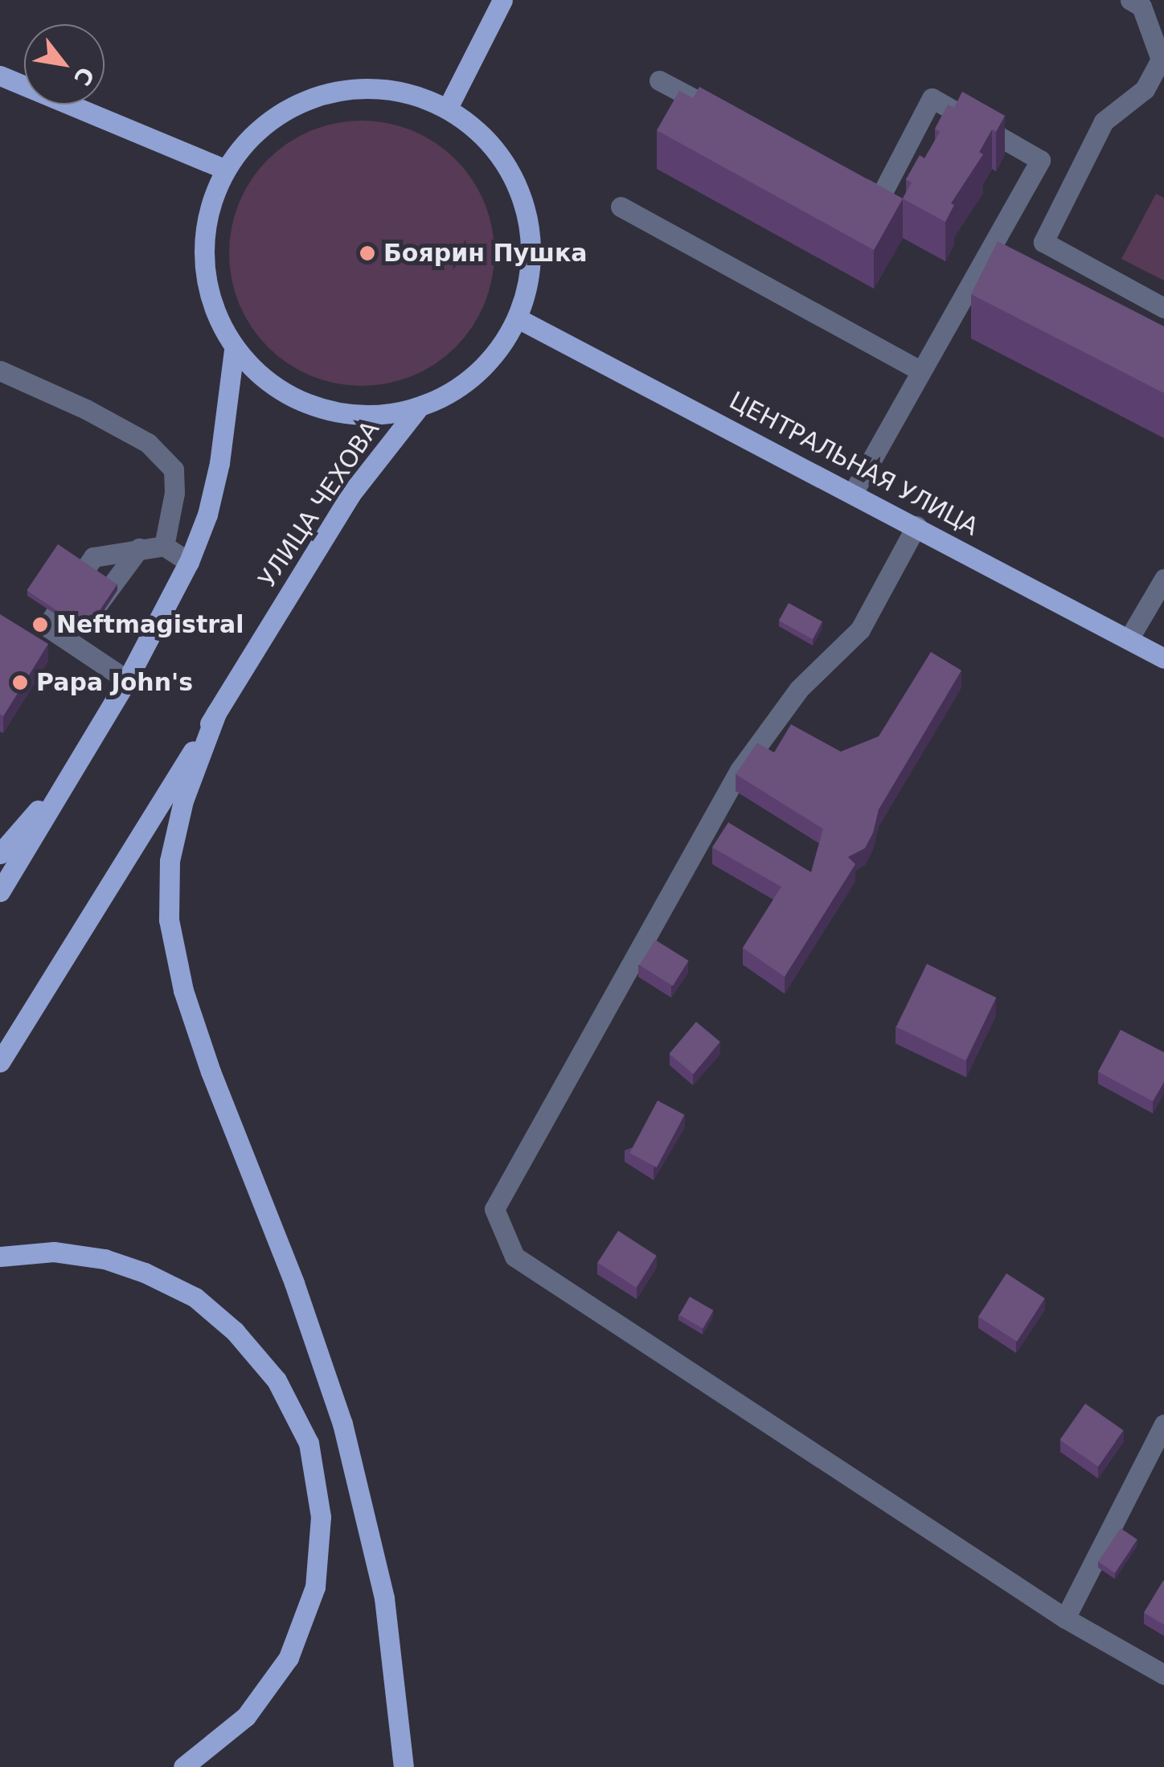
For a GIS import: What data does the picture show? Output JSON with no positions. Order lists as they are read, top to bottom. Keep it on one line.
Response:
{"streets":{"main road":["ЦЕНТРАЛЬНАЯ УЛИЦА","УЛИЦА ЧЕХОВА"]},"places":["Боярин Пушка","Neftmagistral","Papa John's"],"north":"bottom right"}
